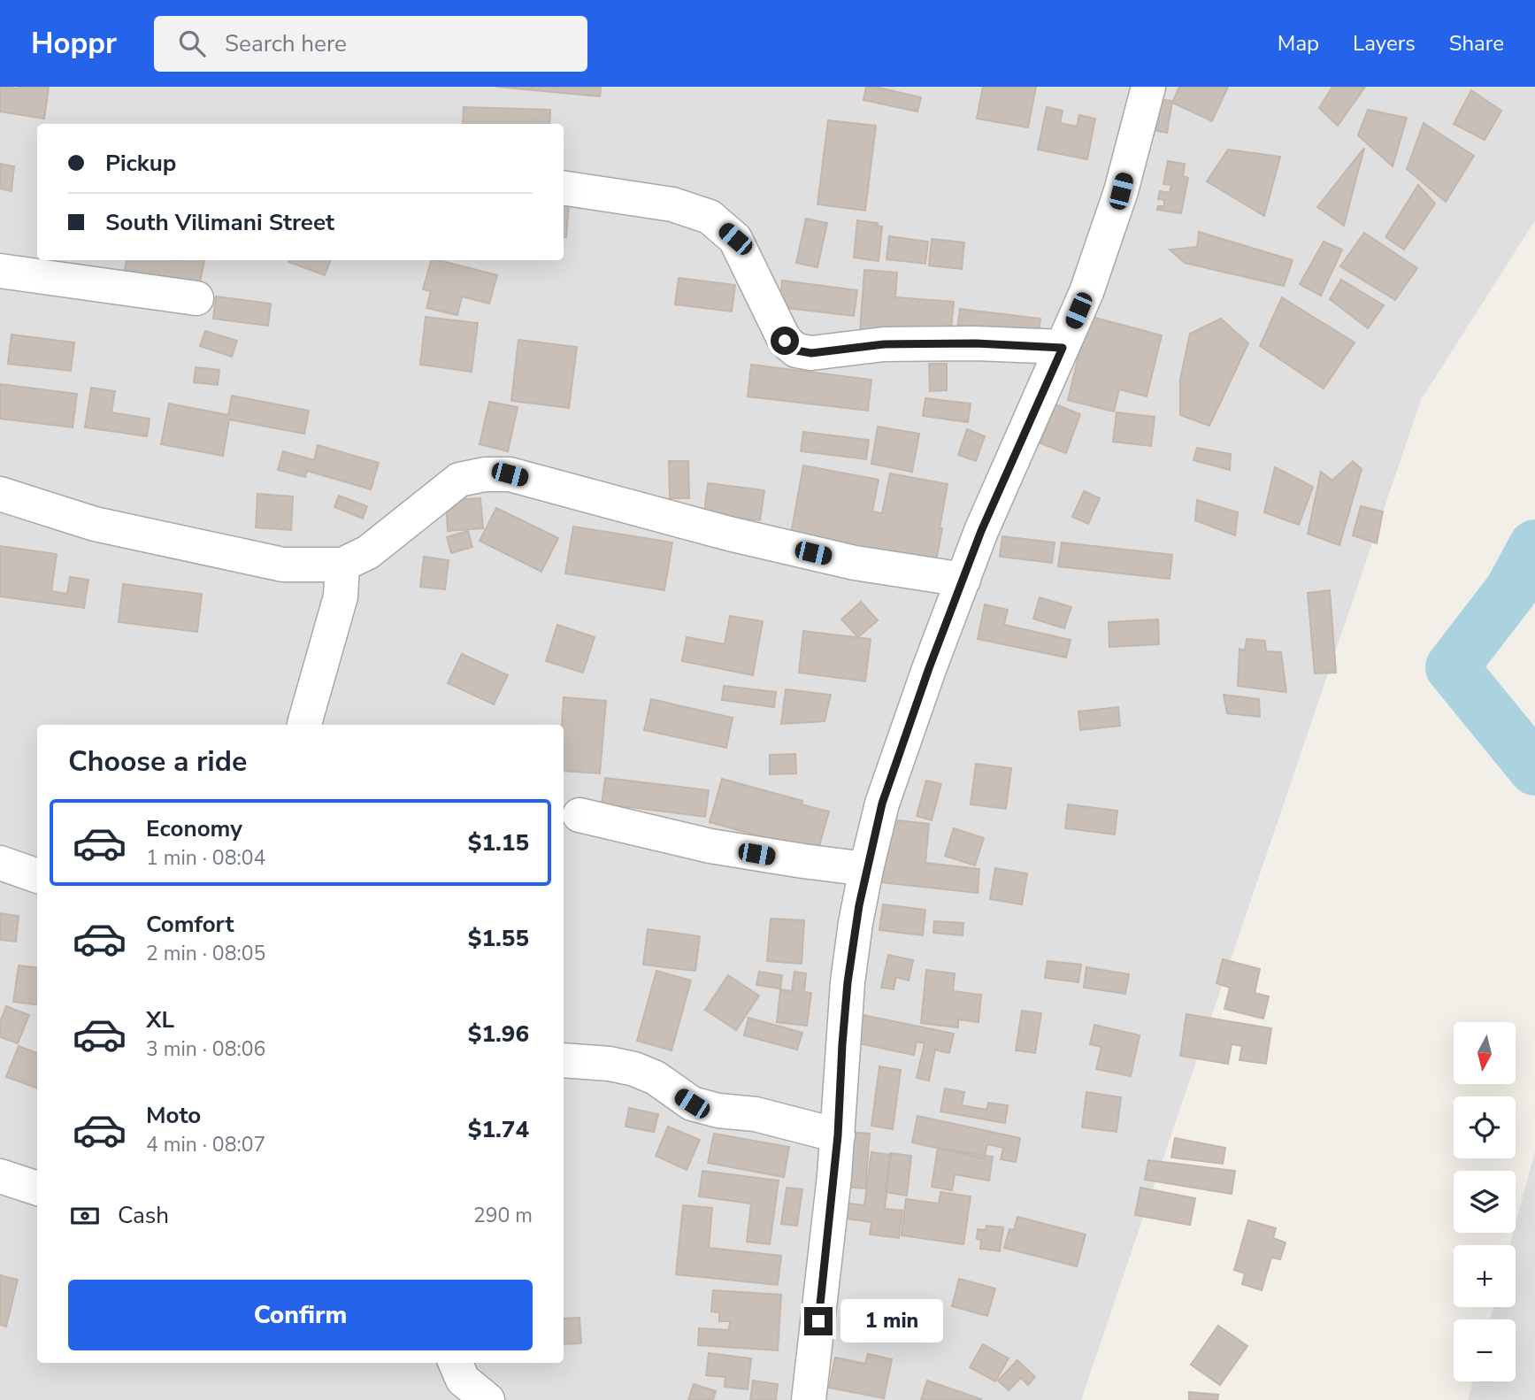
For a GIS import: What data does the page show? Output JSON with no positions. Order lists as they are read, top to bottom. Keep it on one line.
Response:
{"north":"bottom","page":{"header":"Hoppr","search":"Search here","nav":["Map","Layers","Share"],"banner":["Pickup","South Vilimani Street"],"heading":"Choose a ride","list":[{"name":"Economy","note":"1 min · 08:04","value":"$1.15"},{"name":"Comfort","note":"2 min · 08:05","value":"$1.55"},{"name":"XL","note":"3 min · 08:06","value":"$1.96"},{"name":"Moto","note":"4 min · 08:07","value":"$1.74"}],"map_buttons":["+","−"],"pay":["Cash","290 m"],"buttons":"Confirm","bubble":"1 min"}}
